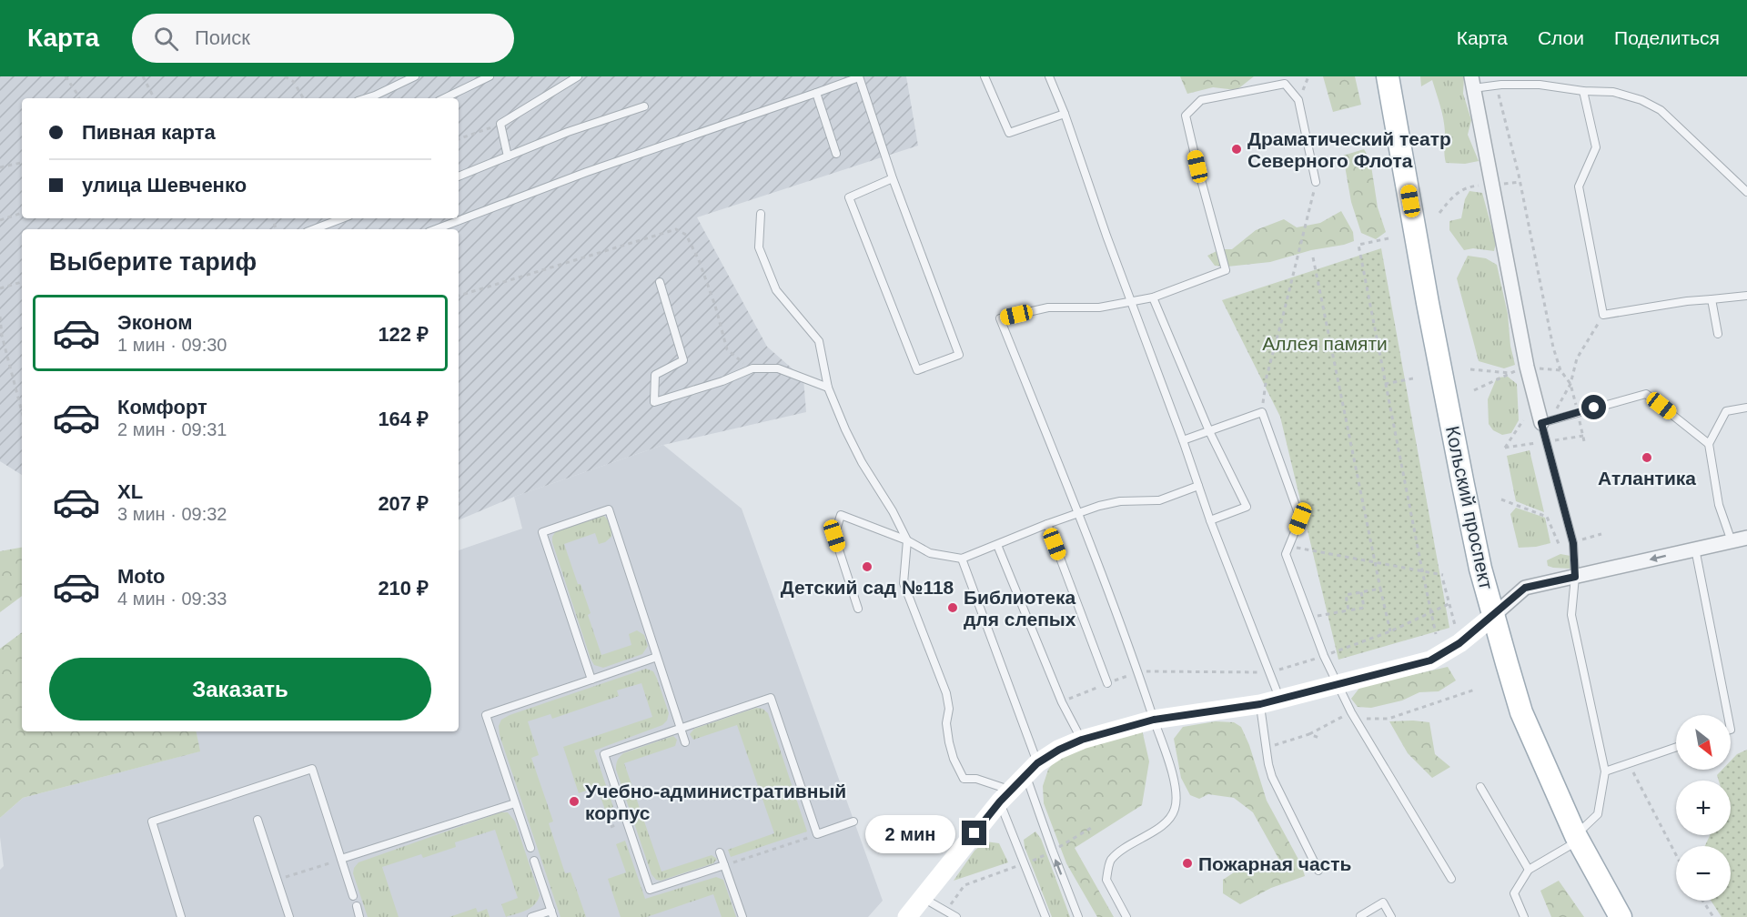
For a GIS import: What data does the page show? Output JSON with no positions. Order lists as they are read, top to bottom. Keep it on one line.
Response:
{"streets":{"main road":["Кольский проспект"]},"parks":["Аллея памяти"],"places":["Драматический театр Северного Флота","Атлантика","Детский сад №118","Библиотека для слепых","Учебно-административный корпус","Пожарная часть"],"north":"bottom right","page":{"header":"Карта","search":"Поиск","nav":["Карта","Слои","Поделиться"],"banner":["Пивная карта","улица Шевченко"],"heading":"Выберите тариф","list":[{"name":"Эконом","note":"1 мин · 09:30","value":"122 ₽"},{"name":"Комфорт","note":"2 мин · 09:31","value":"164 ₽"},{"name":"XL","note":"3 мин · 09:32","value":"207 ₽"},{"name":"Moto","note":"4 мин · 09:33","value":"210 ₽"}],"buttons":"Заказать","map_buttons":["+","−"],"bubble":"2 мин"}}
